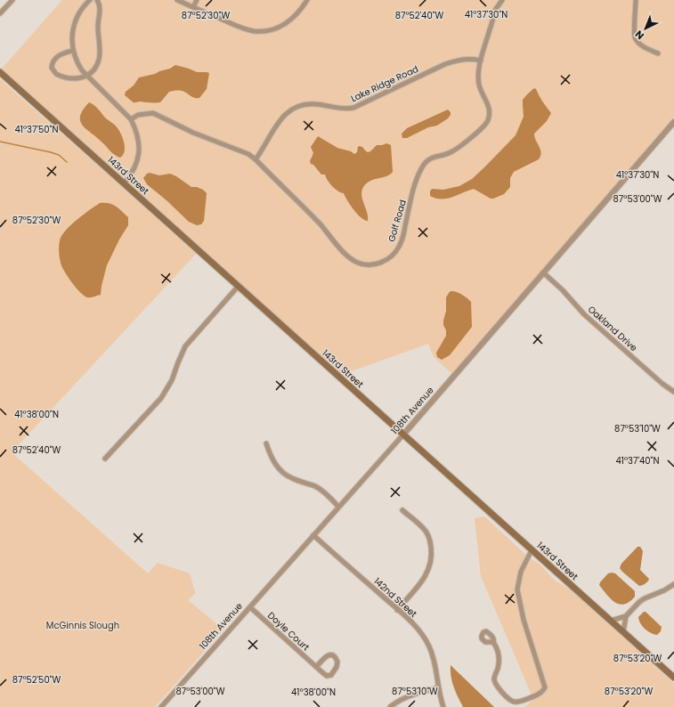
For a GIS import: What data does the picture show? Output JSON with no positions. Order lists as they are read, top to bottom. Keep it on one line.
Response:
{"streets":{"main road":["143rd Street"],"street":["Lake Ridge Road","Golf Road","Oakland Drive","108th Avenue","142nd Street","Doyle Court"]},"crossings":[["Lake Ridge Road","Golf Road"],["143rd Street","108th Avenue"],["Oakland Drive","108th Avenue"],["108th Avenue","142nd Street"],["108th Avenue","Doyle Court"]],"parks":["McGinnis Slough"],"north":"bottom left","coordinates":["41°37'30\"N","87°52'30\"W","87°52'40\"W","41°37'50\"N","87°53'00\"W","41°38'00\"N","87°53'10\"W","41°37'40\"N","87°53'20\"W","87°52'50\"W"]}
